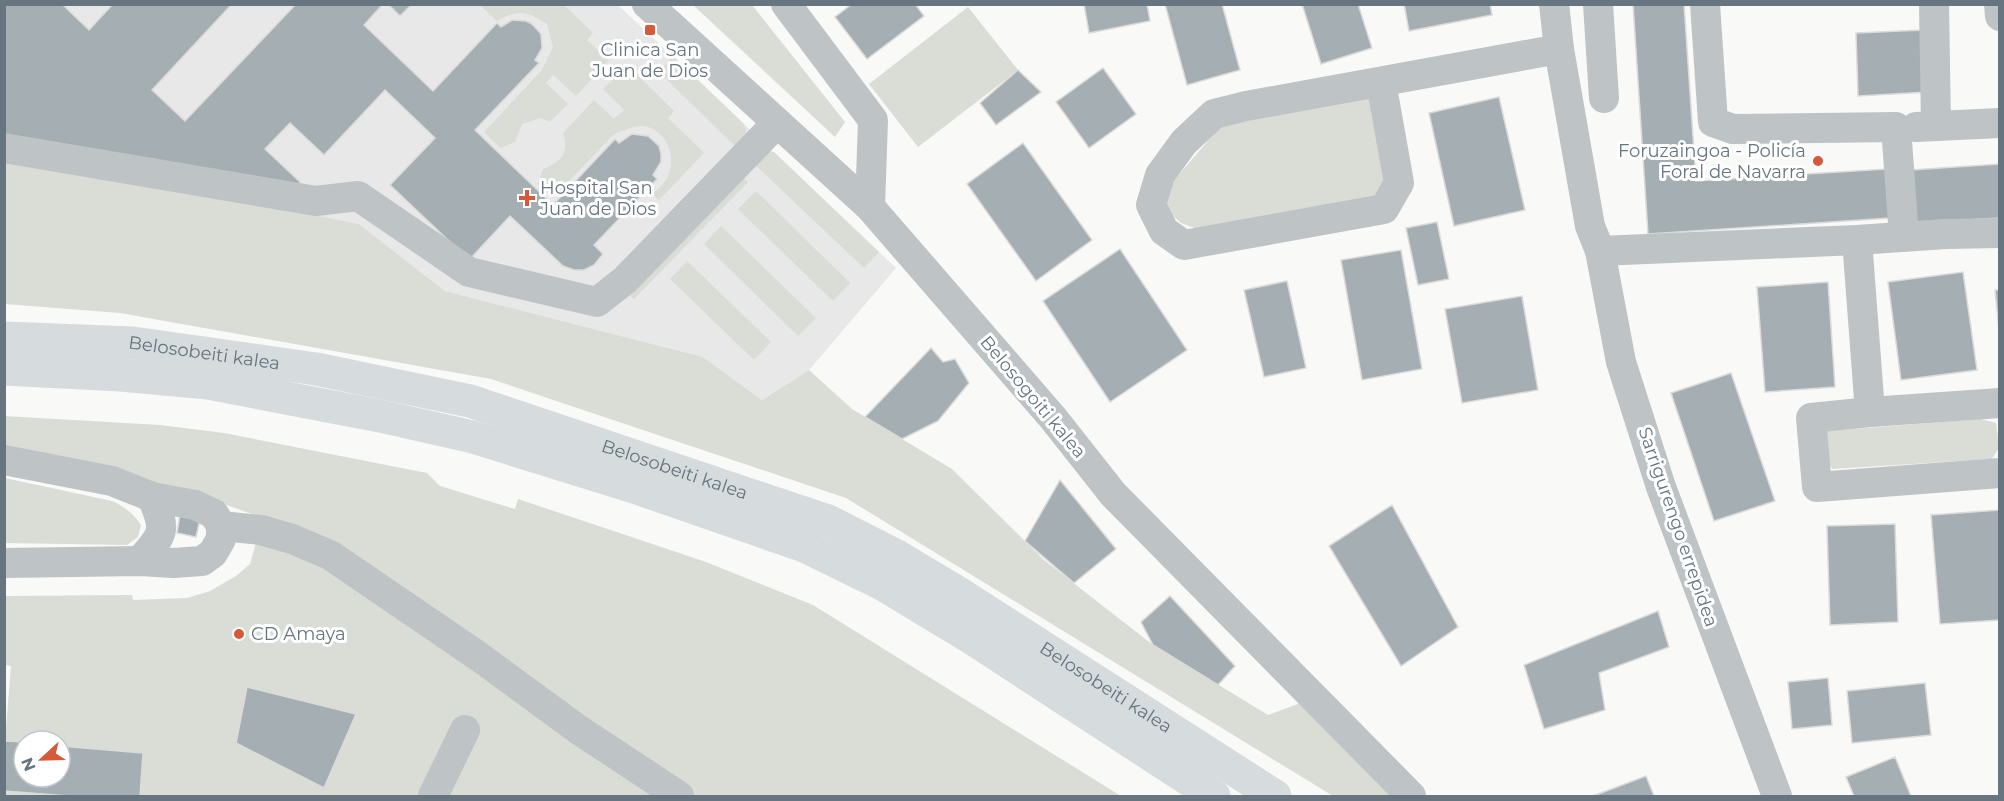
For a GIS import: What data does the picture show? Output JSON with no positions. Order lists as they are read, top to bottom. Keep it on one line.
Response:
{"streets":{"main road":["Belosobeiti kalea"],"street":["Belosogoiti kalea","Sarrigurengo errepidea"]},"places":{"transit":["Clinica San Juan de Dios"],"other":["Foruzaingoa - Policía Foral de Navarra","CD Amaya"],"health":["Hospital San Juan de Dios"]},"north":"left"}
